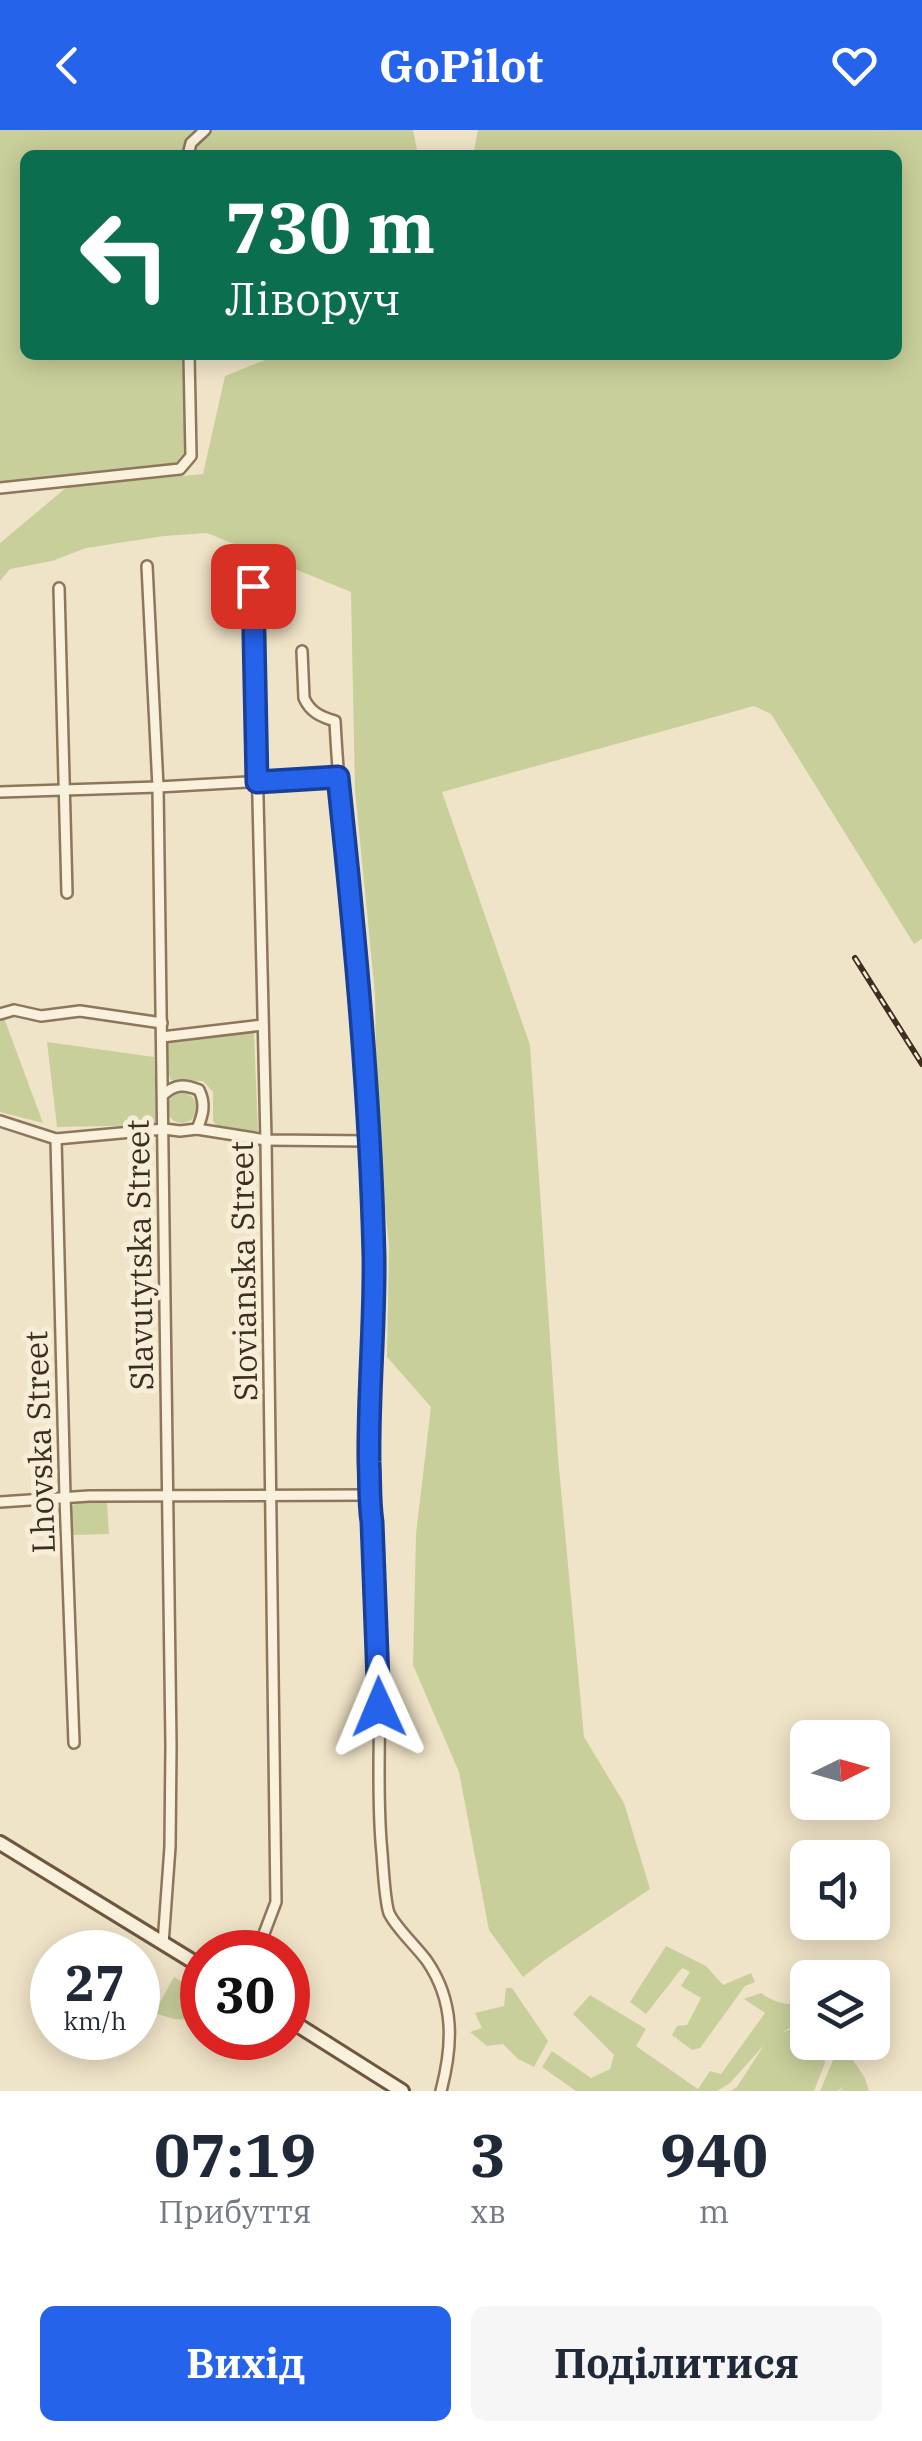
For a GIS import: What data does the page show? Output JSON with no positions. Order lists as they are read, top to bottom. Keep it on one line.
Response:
{"streets":{"street":["Slavutytska Street","Slovianska Street","Lhovska Street"]},"north":"right","page":{"header":"GoPilot","turn":["730 m","Ліворуч"],"speed":"27 km/h","limit":"30","eta":["07:19","Прибуття","3","хв","940","m"],"buttons":["Вихід","Поділитися"]}}
